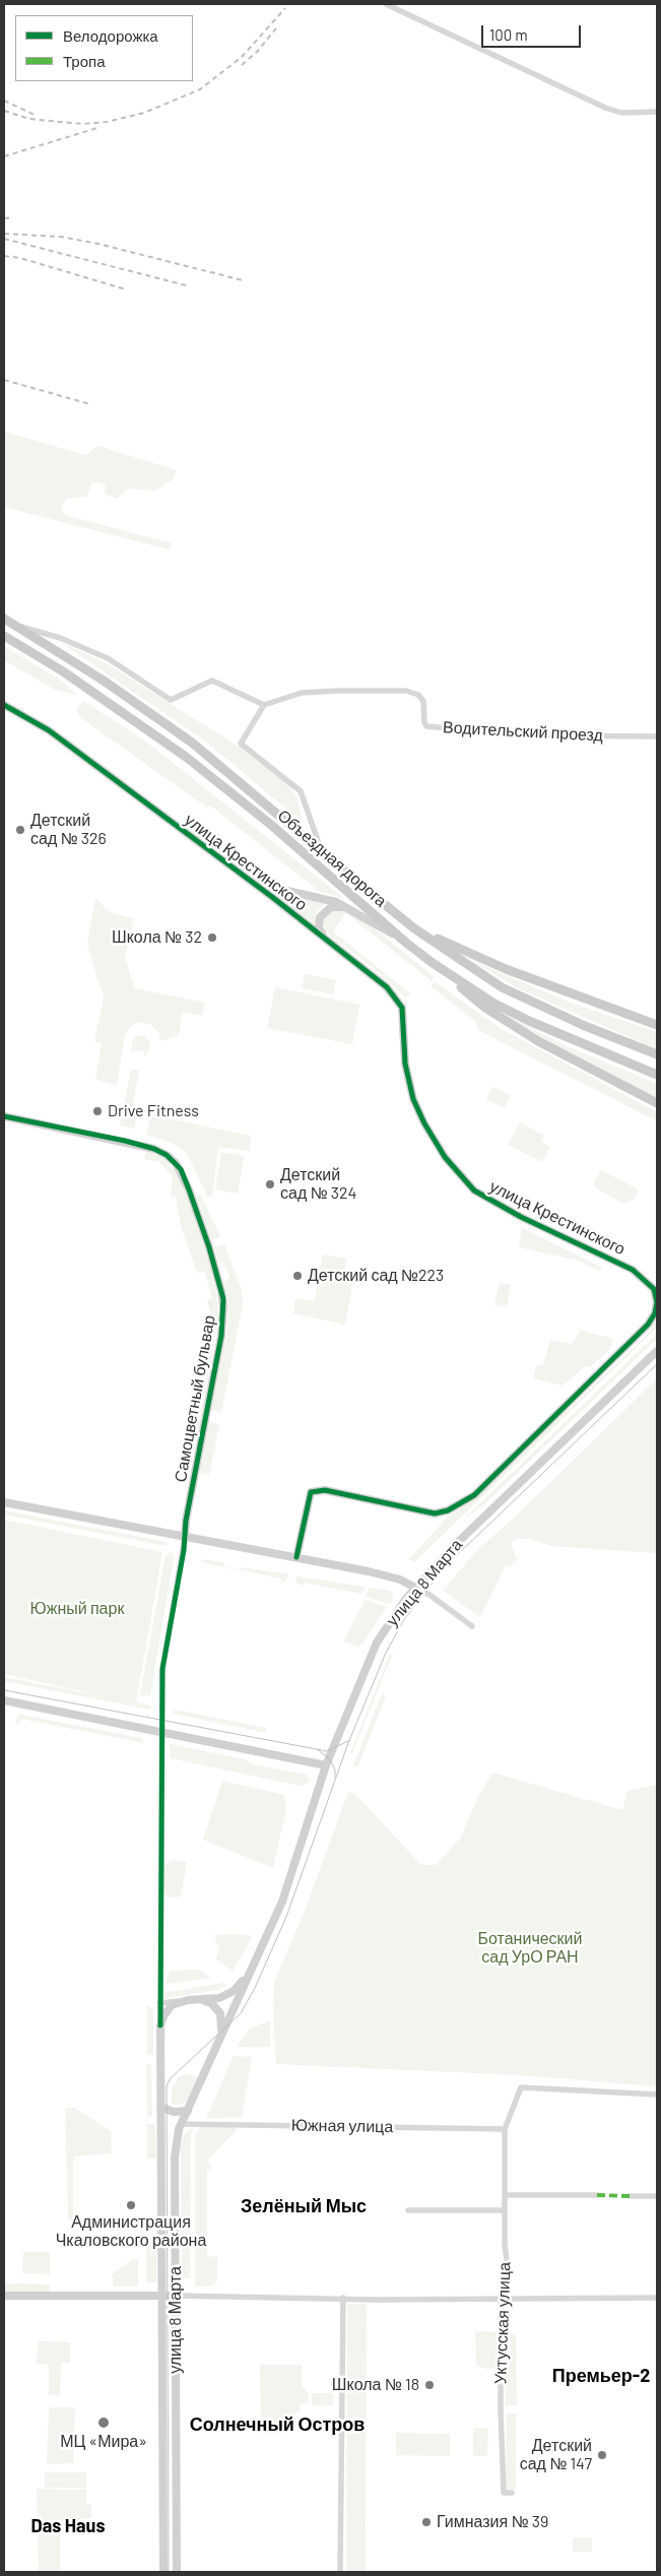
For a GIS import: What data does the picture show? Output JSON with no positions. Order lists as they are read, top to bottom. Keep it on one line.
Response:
{"streets":{"main road":["Объездная дорога"],"street":["Водительский проезд","улица Крестинского","Самоцветный бульвар","улица 8 Марта","Южная улица","Уктусская улица"]},"crossings":[["Самоцветный бульвар","улица 8 Марта"],["улица 8 Марта","Южная улица"],["Южная улица","Уктусская улица"]],"districts":["Зелёный Мыс","Премьер-2","Солнечный Остров","Das Haus"],"parks":["Южный парк","Ботанический сад УрО РАН"],"places":["Детский сад № 326","Школа № 32","Drive Fitness","Детский сад № 324","Детский сад №223","Администрация Чкаловского района","Школа № 18","МЦ «Мира»","Детский сад № 147","Гимназия № 39"],"legend":["Велодорожка","Тропа"],"scale_bar":"100 m"}
